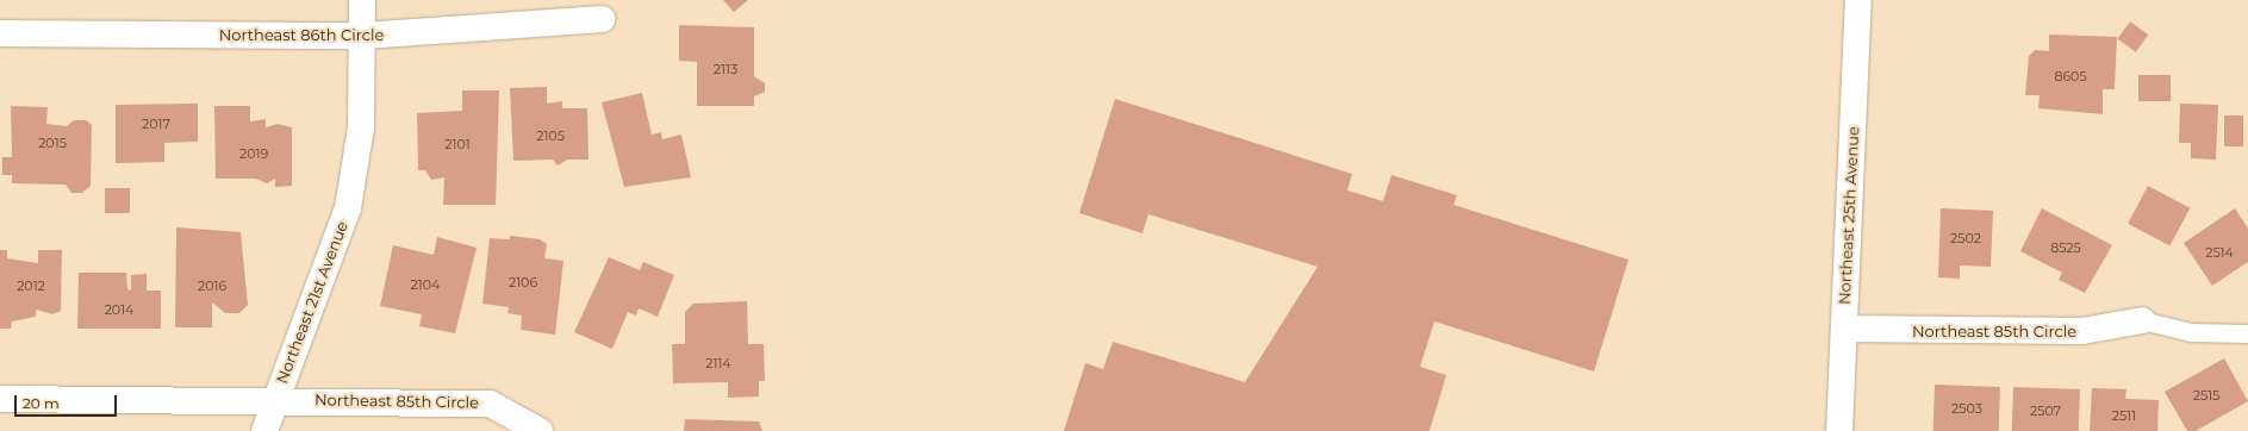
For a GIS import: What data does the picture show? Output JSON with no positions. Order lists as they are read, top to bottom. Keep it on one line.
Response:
{"streets":{"street":["Northeast 86th Circle","Northeast 25th Avenue","Northeast 21st Avenue","Northeast 85th Circle"]},"crossings":[["Northeast 86th Circle","Northeast 21st Avenue"],["Northeast 25th Avenue","Northeast 85th Circle"],["Northeast 21st Avenue","Northeast 85th Circle"]],"house_numbers":["2113","8605","2017","2105","2015","2101","2019","2502","8525","2514","2106","2104","2012","2016","2014","2114","2515","2503","2507","2511"],"scale_bar":"20 m"}
